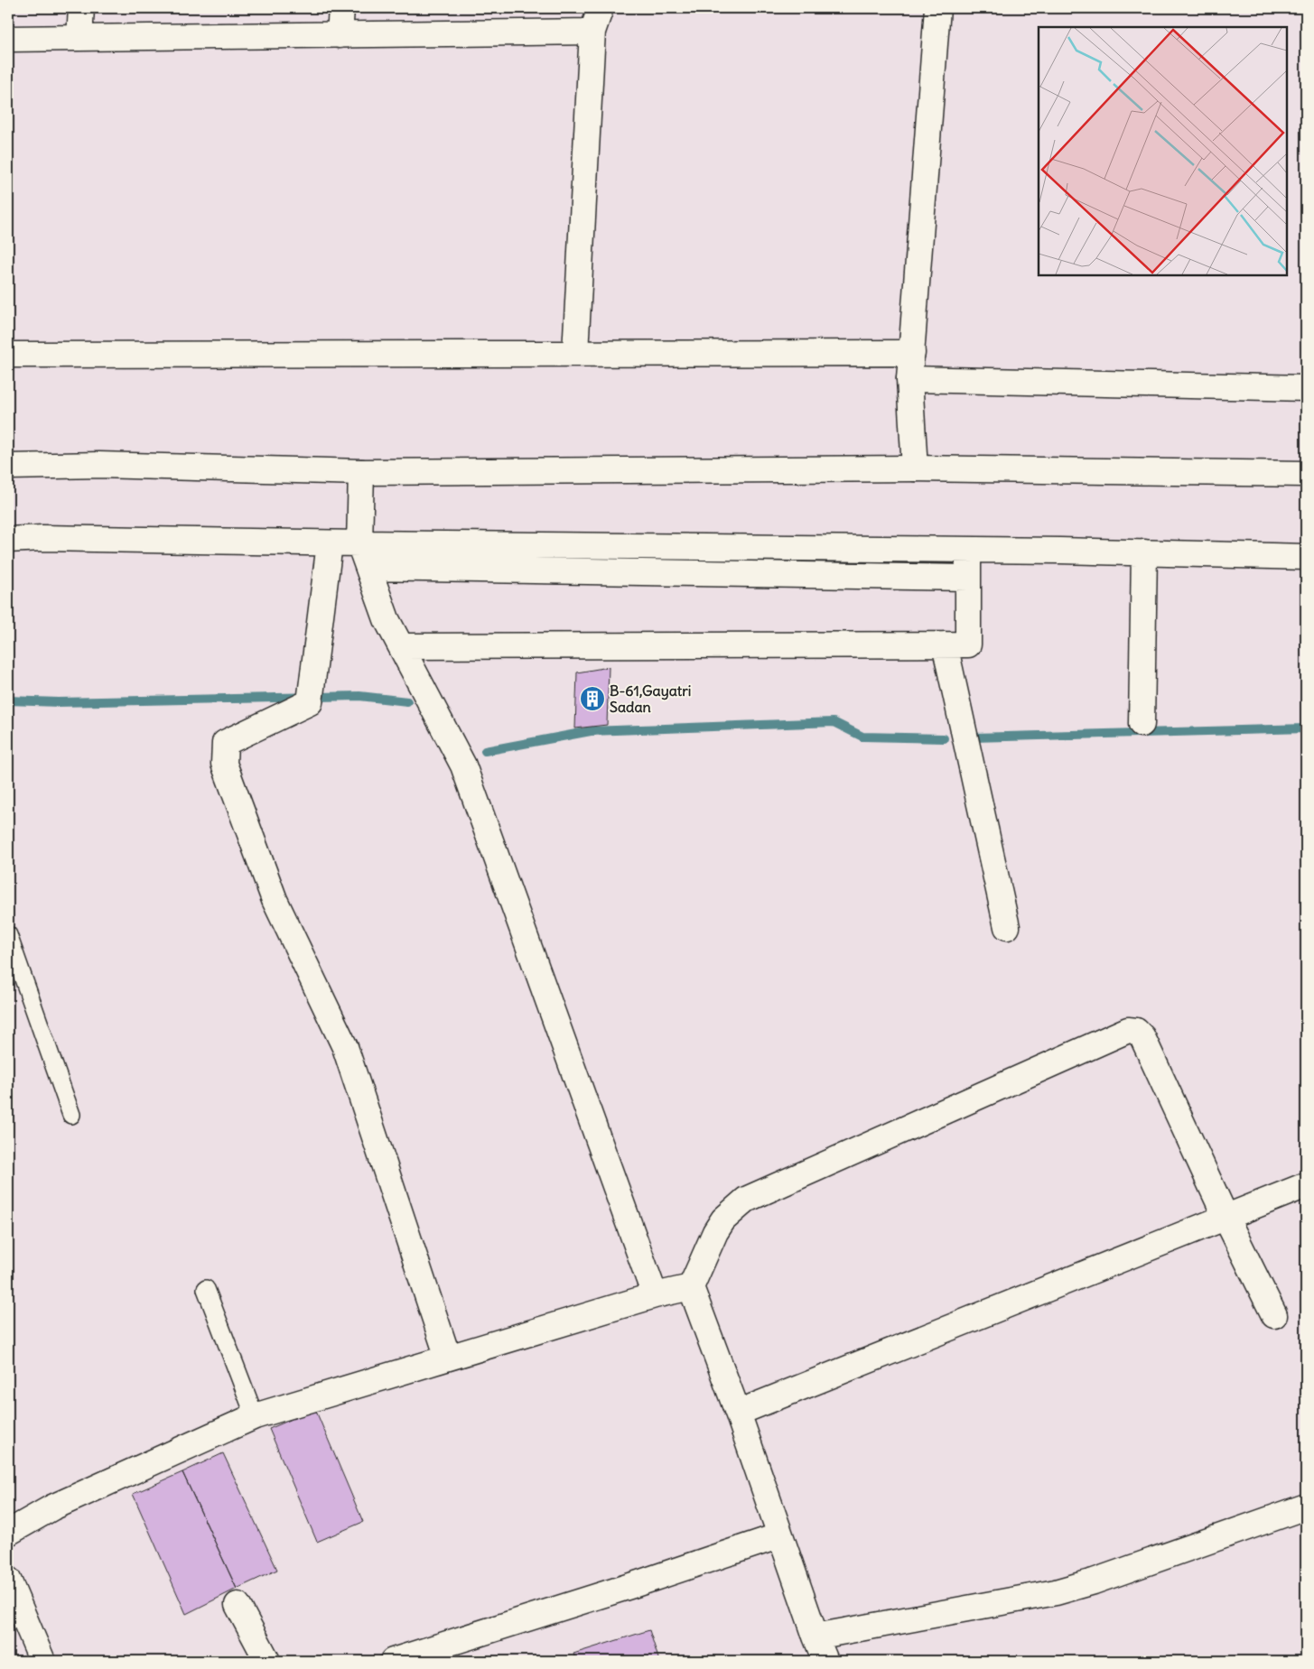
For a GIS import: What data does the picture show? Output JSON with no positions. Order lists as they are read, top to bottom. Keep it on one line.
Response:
{"places":{"building":["B-61,Gayatri Sadan"]}}
